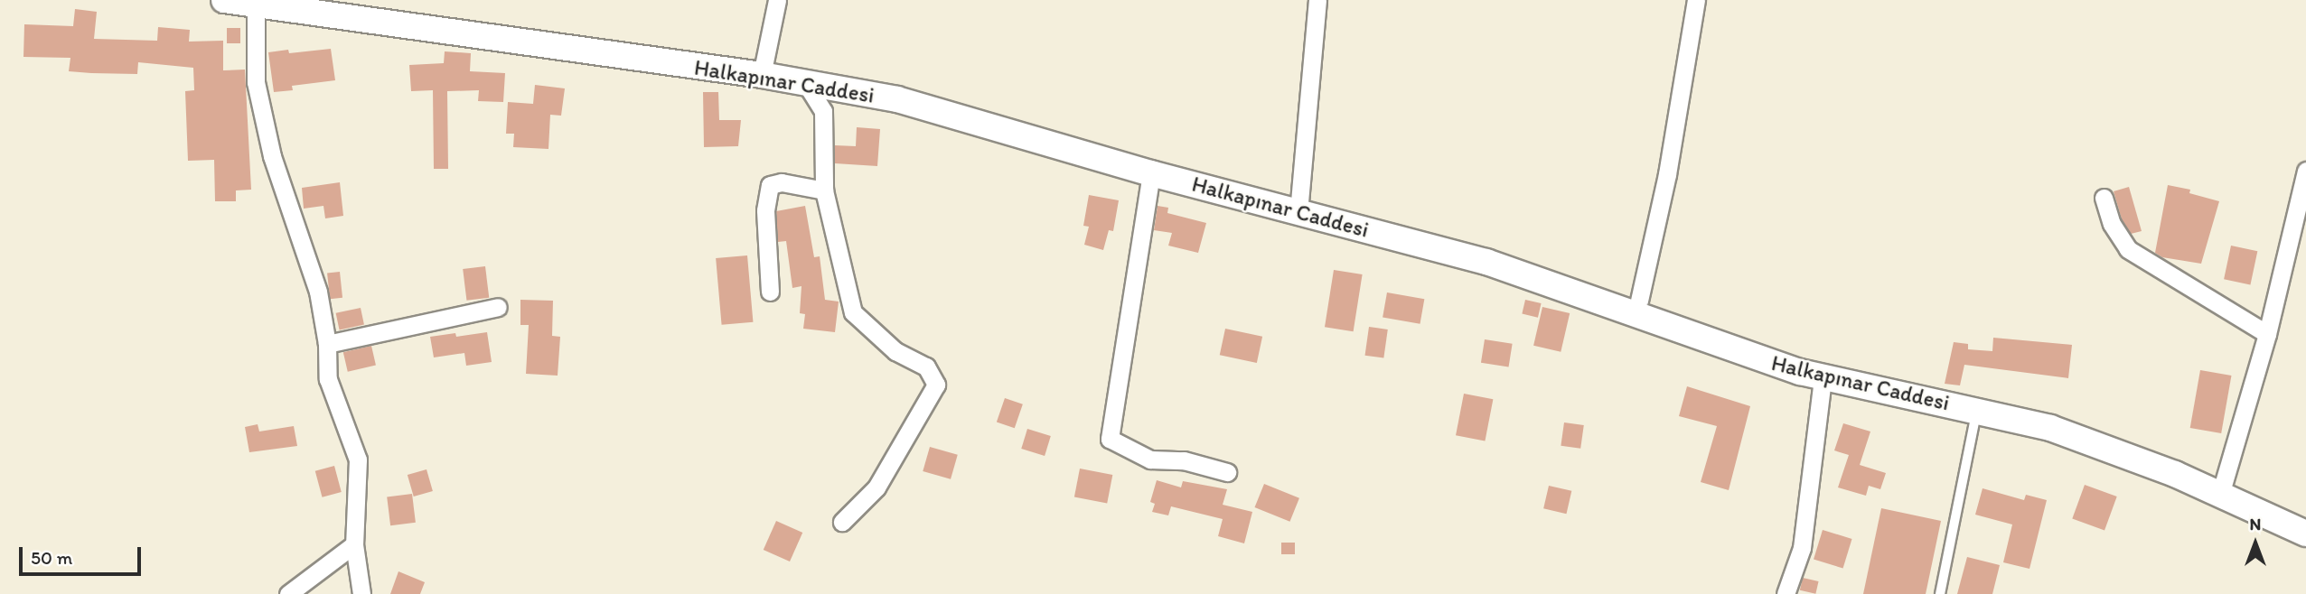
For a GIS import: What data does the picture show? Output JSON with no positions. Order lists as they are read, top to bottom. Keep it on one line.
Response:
{"streets":{"main road":["Halkapınar Caddesi"]},"scale_bar":"50 m","north":"top"}
